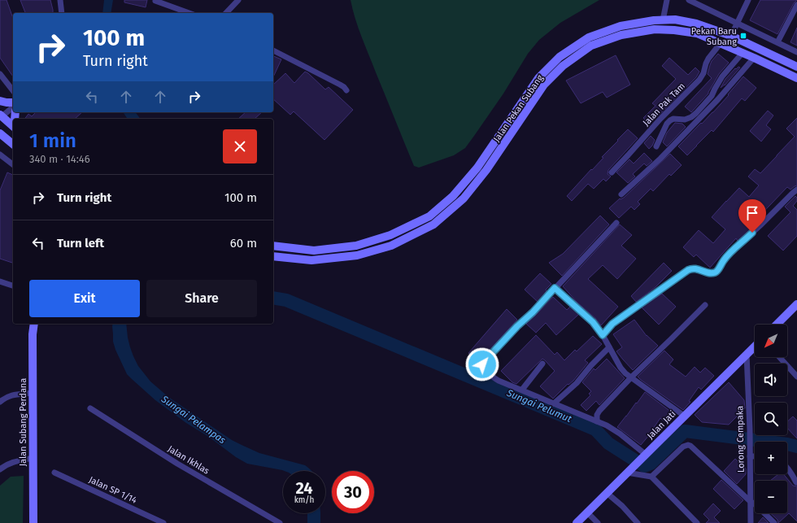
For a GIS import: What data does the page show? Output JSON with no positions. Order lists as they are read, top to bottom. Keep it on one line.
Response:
{"streets":{"main road":["Jalan Pekan Subang","Jalan Subang Perdana","Jalan Jati"],"street":["Jalan Pak Tam","Lorong Cempaka","Jalan Ikhlas","Jalan SP 1/14"]},"crossings":[["Jalan Pak Tam","Jalan Pekan Subang"],["Jalan Jati","Lorong Cempaka"]],"water":["Sungai Pelumut","Sungai Pelampas"],"places":{"transit":["Pekan Baru Subang"]},"north":"bottom left","page":{"turn":["100 m","Turn right"],"heading":["1 min","340 m · 14:46"],"list":[{"name":"Turn right","value":"100 m"},{"name":"Turn left","value":"60 m"}],"buttons":["Exit","Share"],"map_buttons":["+","−"],"speed":"24 km/h","limit":"30"}}
